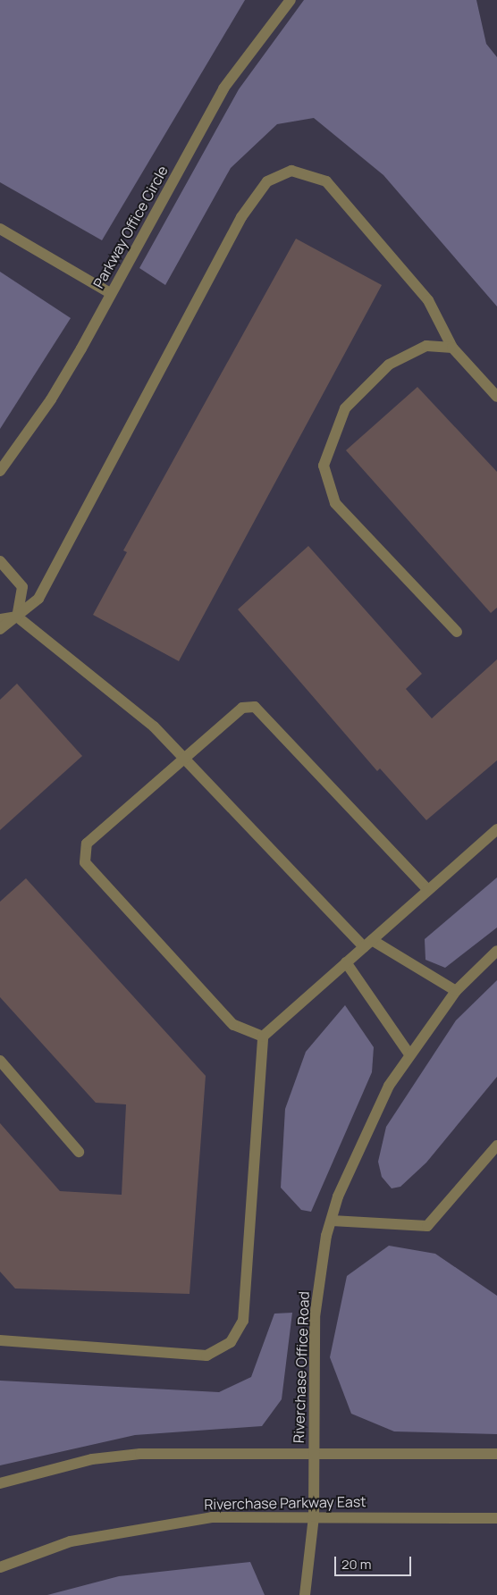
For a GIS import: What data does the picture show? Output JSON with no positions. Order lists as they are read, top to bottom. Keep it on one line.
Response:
{"streets":{"street":["Parkway Office Circle","Riverchase Office Road","Riverchase Parkway East"]},"crossings":[["Riverchase Office Road","Riverchase Parkway East"]],"scale_bar":"20 m"}
